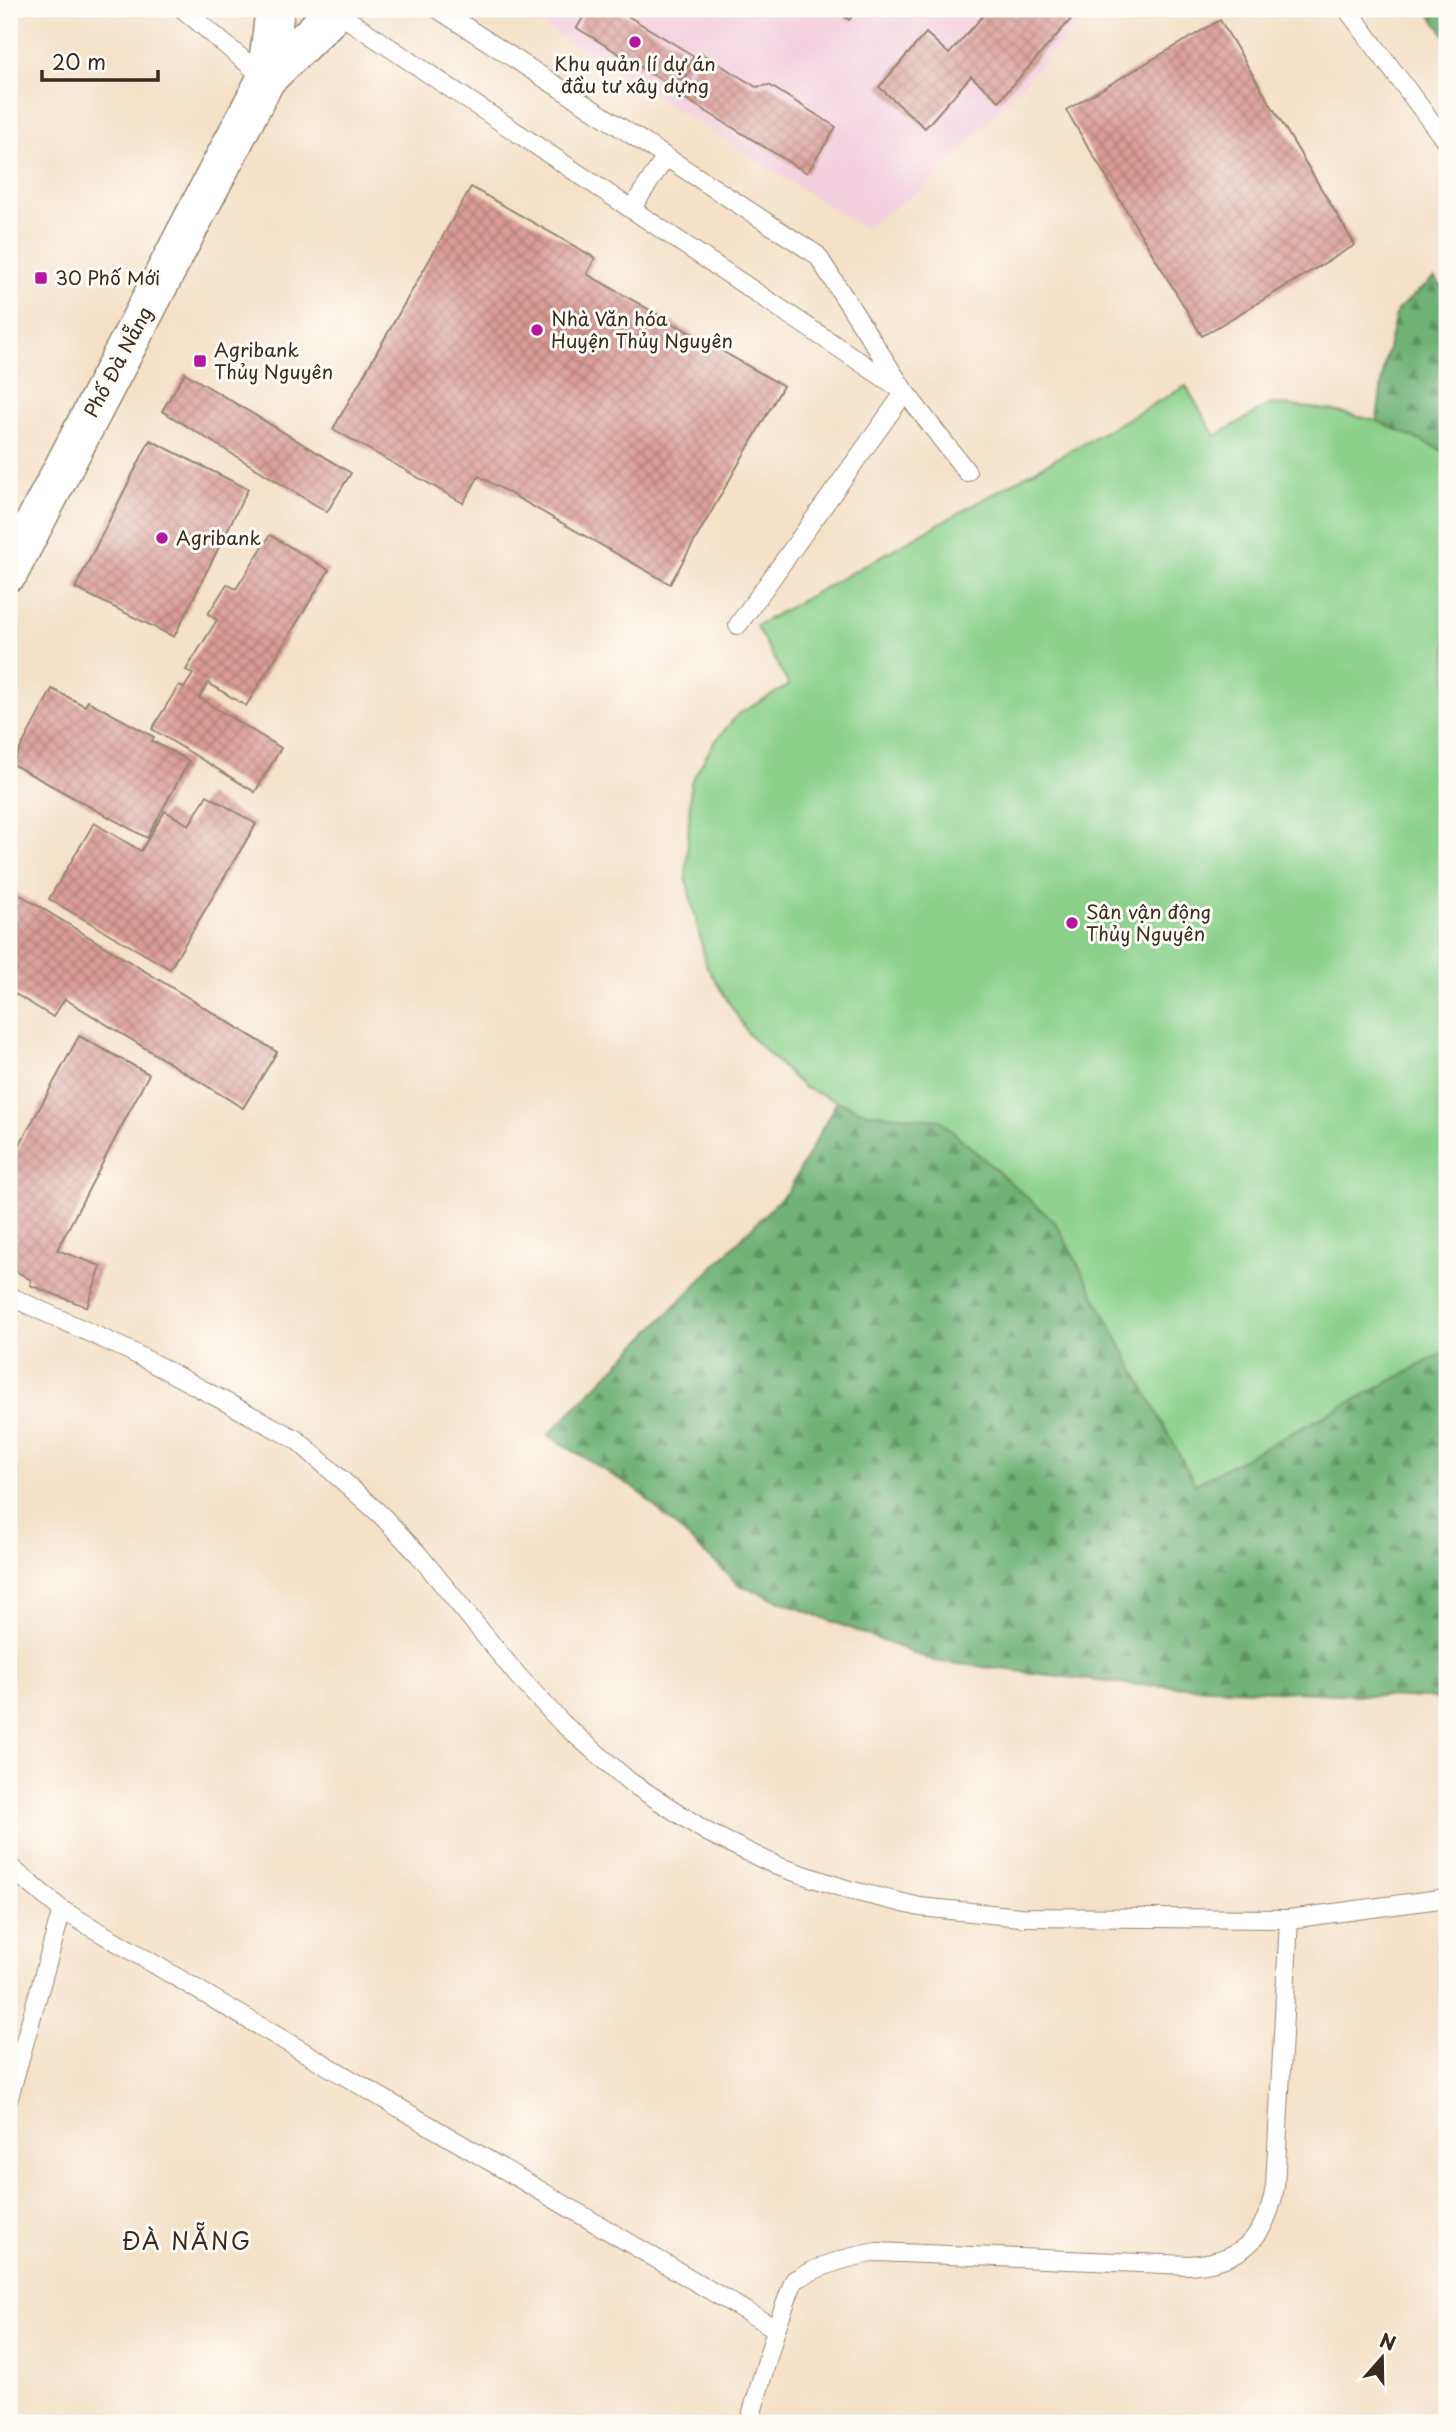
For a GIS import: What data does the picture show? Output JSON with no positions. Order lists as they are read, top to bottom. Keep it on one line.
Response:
{"streets":{"main road":["Phố Đà Nẵng"]},"districts":["ĐÀ NẴNG"],"places":{"other":["Khu quản lí dự án đầu tư xây dựng","Nhà Văn hóa Huyện Thủy Nguyên","Agribank","Sân vận động Thủy Nguyên"],"transit":["30 Phố Mới","Agribank Thủy Nguyên"]},"scale_bar":"20 m","north":"top"}
